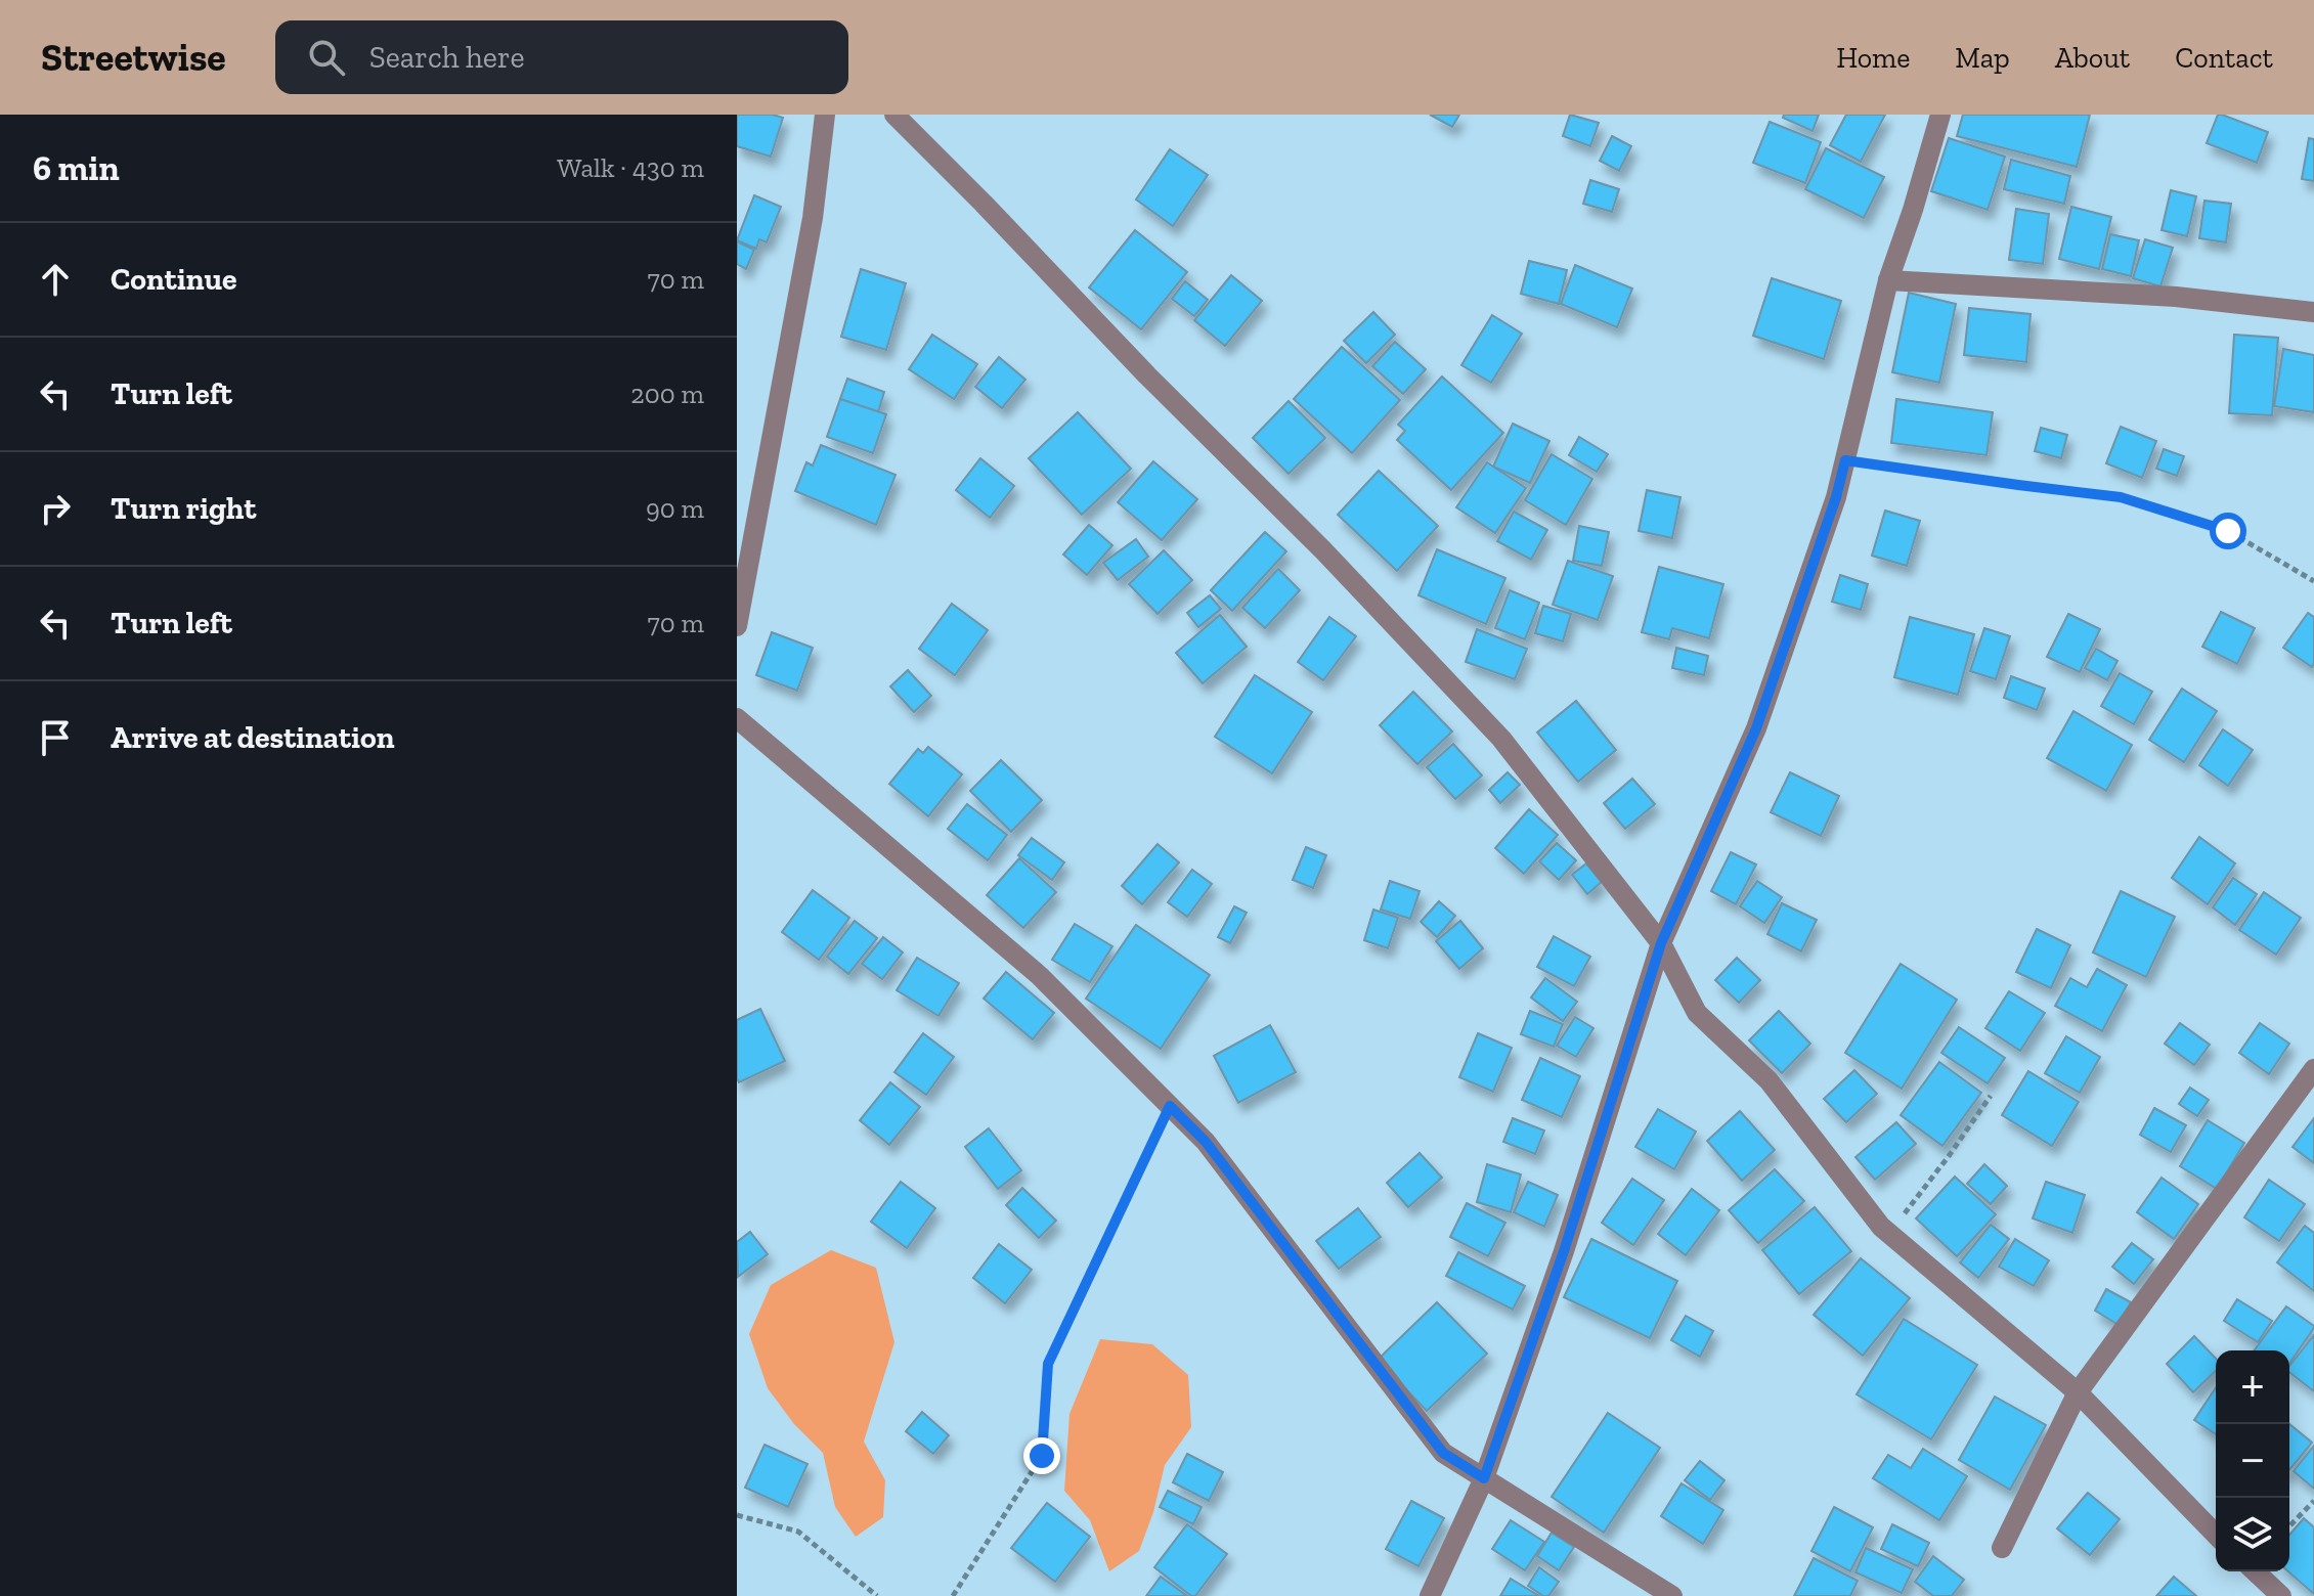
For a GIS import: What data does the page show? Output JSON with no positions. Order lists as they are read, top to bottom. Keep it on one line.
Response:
{"page":{"header":"Streetwise","search":"Search here","nav":["Home","Map","About","Contact"],"heading":["6 min","Walk · 430 m"],"list":[["Continue","70 m"],["Turn left","200 m"],["Turn right","90 m"],["Turn left","70 m"],"Arrive at destination"],"map_buttons":["+","−"]}}
